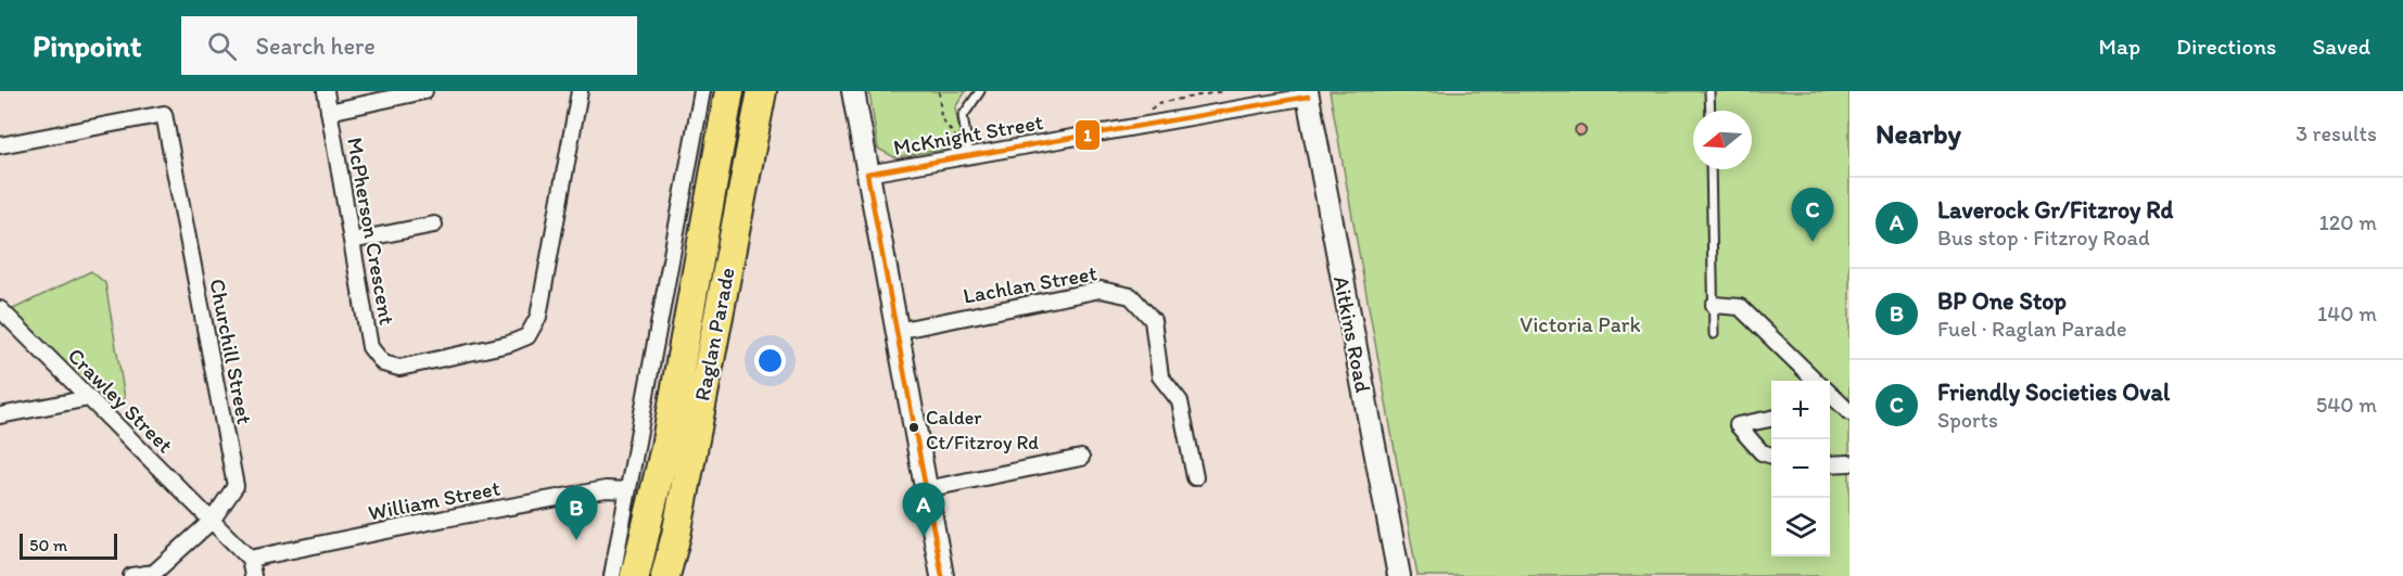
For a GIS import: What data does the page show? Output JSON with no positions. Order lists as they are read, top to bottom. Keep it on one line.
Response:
{"streets":{"highway":["Raglan Parade"],"street":["McKnight Street","McPherson Crescent","Lachlan Street","Aitkins Road","Churchill Street","Crawley Street","William Street"]},"crossings":[["McKnight Street","Aitkins Road"],["Churchill Street","Crawley Street"]],"parks":["Victoria Park"],"places":["Calder Ct/Fitzroy Rd"],"lines":["transit line 1"],"scale_bar":"50 m","north":"left","page":{"header":"Pinpoint","search":"Search here","nav":["Map","Directions","Saved"],"heading":["Nearby","3 results"],"list":[{"mark":"A","name":"Laverock Gr/Fitzroy Rd","note":"Bus stop · Fitzroy Road","value":"120 m"},{"mark":"B","name":"BP One Stop","note":"Fuel · Raglan Parade","value":"140 m"},{"mark":"C","name":"Friendly Societies Oval","note":"Sports","value":"540 m"}],"pins":["C","A","B"],"map_buttons":["+","−"],"scale":"50 m"}}
